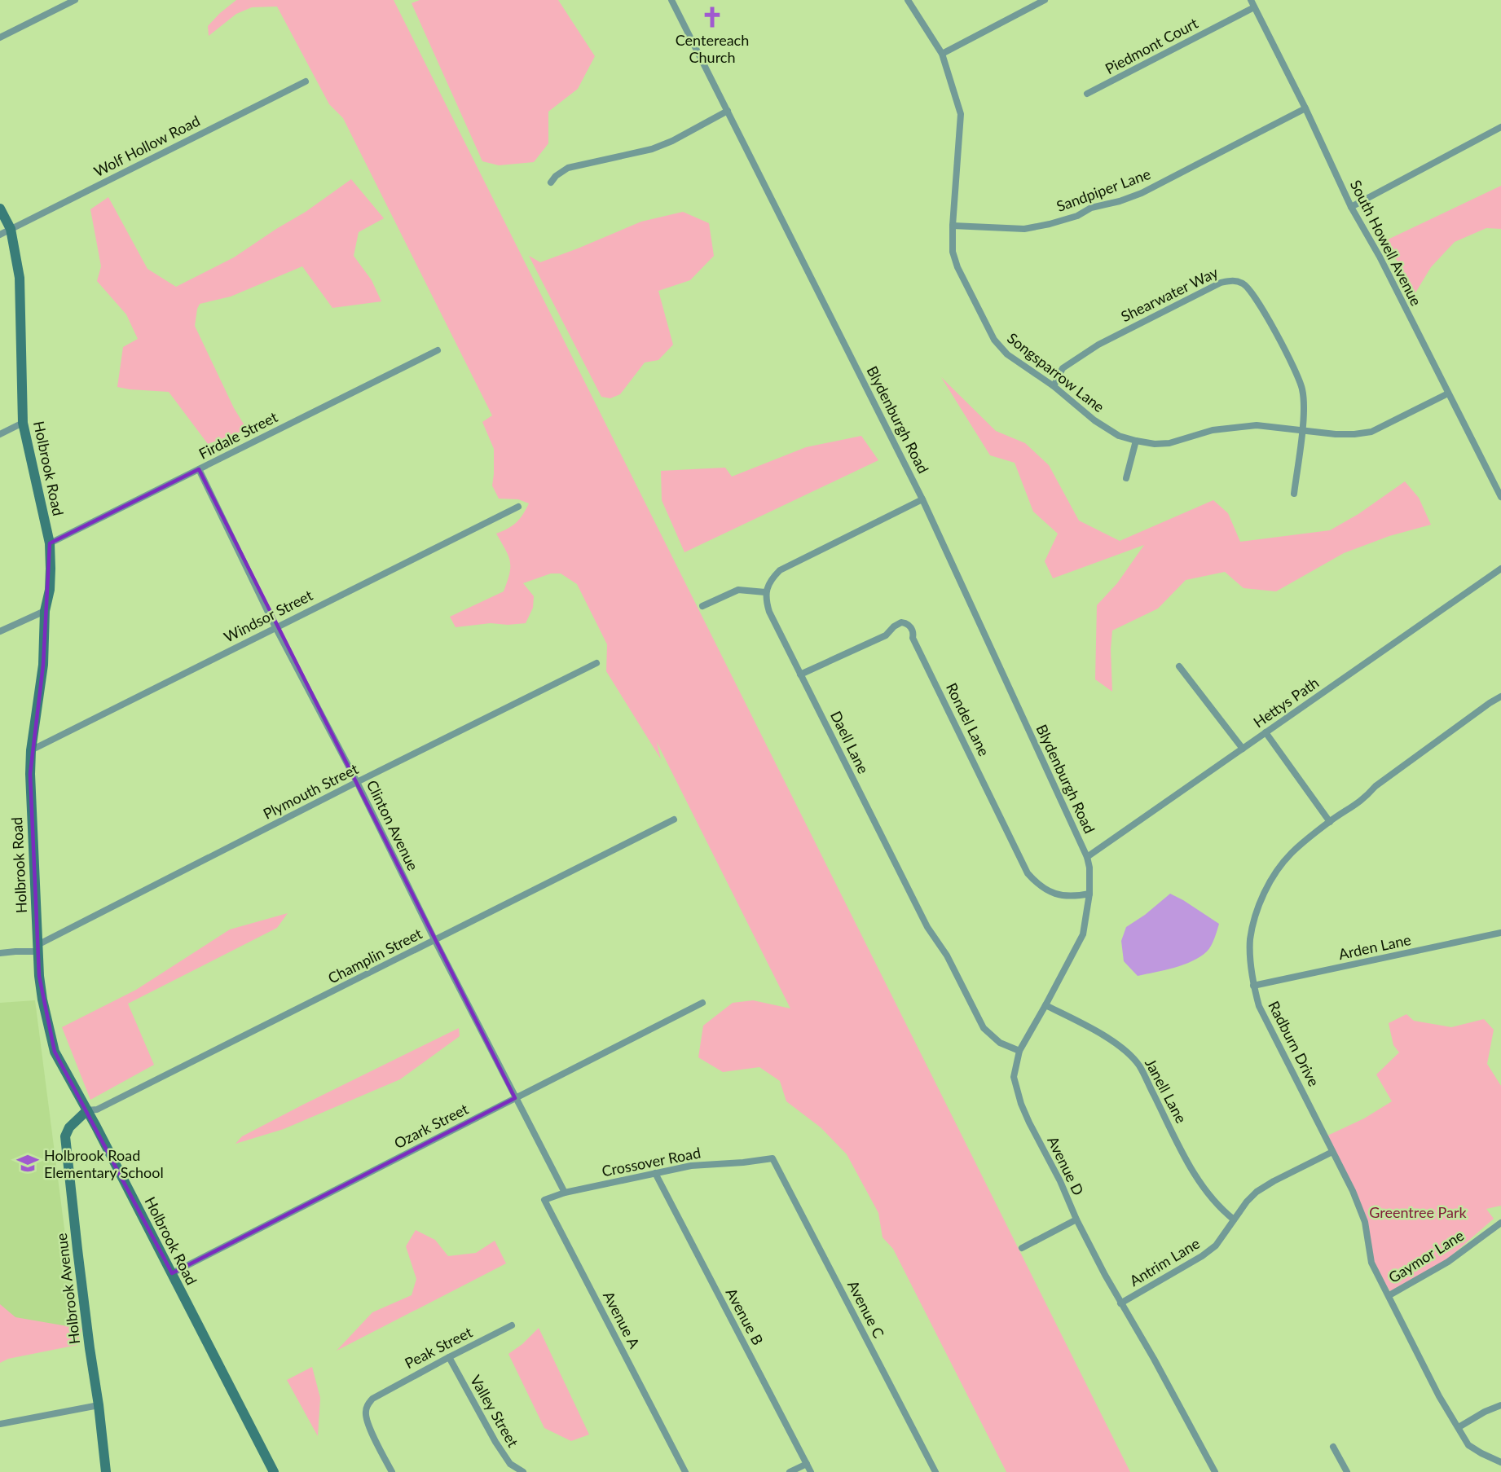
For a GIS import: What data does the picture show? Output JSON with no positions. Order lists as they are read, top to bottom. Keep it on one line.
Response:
{"streets":{"street":["Piedmont Court","Wolf Hollow Road","Sandpiper Lane","South Howell Avenue","Shearwater Way","Songsparrow Lane","Blydenburgh Road","Firdale Street","Holbrook Road","Windsor Street","Hettys Path","Rondel Lane","Daell Lane","Plymouth Street","Clinton Avenue","Arden Lane","Champlin Street","Radburn Drive","Janell Lane","Ozark Street","Crossover Road","Avenue D","Gaymor Lane","Antrim Lane","Holbrook Avenue","Avenue C","Avenue B","Avenue A","Peak Street","Valley Street"]},"crossings":[["Piedmont Court","South Howell Avenue"],["Wolf Hollow Road","Holbrook Road"],["Sandpiper Lane","South Howell Avenue"],["Sandpiper Lane","Songsparrow Lane"],["South Howell Avenue","Songsparrow Lane"],["Shearwater Way","Songsparrow Lane"],["Blydenburgh Road","Hettys Path"],["Blydenburgh Road","Avenue D"],["Firdale Street","Holbrook Road"],["Firdale Street","Clinton Avenue"],["Holbrook Road","Windsor Street"],["Holbrook Road","Plymouth Street"],["Holbrook Road","Champlin Street"],["Holbrook Road","Ozark Street"],["Holbrook Road","Holbrook Avenue"],["Windsor Street","Clinton Avenue"],["Hettys Path","Avenue D"],["Rondel Lane","Daell Lane"],["Rondel Lane","Avenue D"],["Daell Lane","Avenue D"],["Plymouth Street","Clinton Avenue"],["Clinton Avenue","Champlin Street"],["Clinton Avenue","Ozark Street"],["Clinton Avenue","Crossover Road"],["Clinton Avenue","Avenue A"],["Arden Lane","Radburn Drive"],["Champlin Street","Holbrook Avenue"],["Radburn Drive","Gaymor Lane"],["Radburn Drive","Antrim Lane"],["Janell Lane","Avenue D"],["Janell Lane","Antrim Lane"],["Crossover Road","Avenue C"],["Crossover Road","Avenue B"],["Crossover Road","Avenue A"],["Avenue D","Antrim Lane"],["Peak Street","Valley Street"]],"parks":["Greentree Park"],"places":{"church":["Centereach Church"],"school or university":["Holbrook Road Elementary School"]}}
